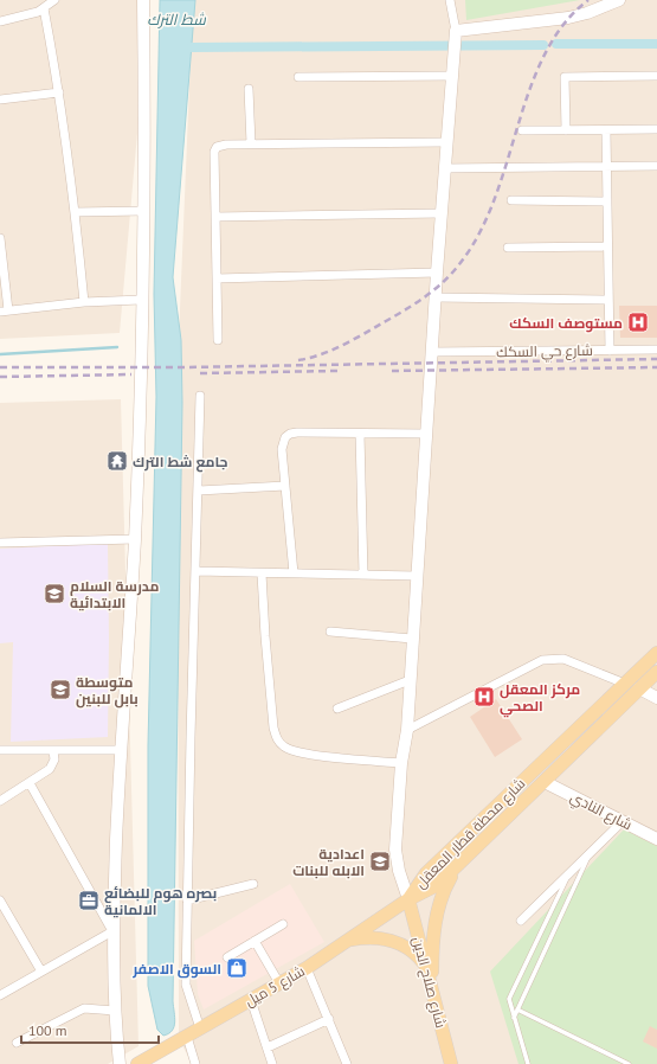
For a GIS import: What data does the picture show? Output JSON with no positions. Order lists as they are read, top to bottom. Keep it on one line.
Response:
{"streets":{"main road":["شارع محطة قطار المعقل","شارع صلاح الدين","شارع 5 ميل"],"street":["شارع حي السكك","شارع النادي"]},"crossings":[["شارع النادي","شارع محطة قطار المعقل"],["شارع محطة قطار المعقل","شارع صلاح الدين"],["شارع محطة قطار المعقل","شارع 5 ميل"],["شارع صلاح الدين","شارع 5 ميل"]],"water":["شط الترك"],"places":{"hospital":["مستوصف السكك","مركز المعقل الصحي"],"temple":["جامع شط الترك"],"school or university":["مدرسة السلام الابتدائية","متوسطة بابل للبنين","اعدادية الابله للبنات"],"office":["بصره هوم للبضائع الالمانية"],"shop":["السوق الاصفر"]},"scale_bar":"100 m"}
